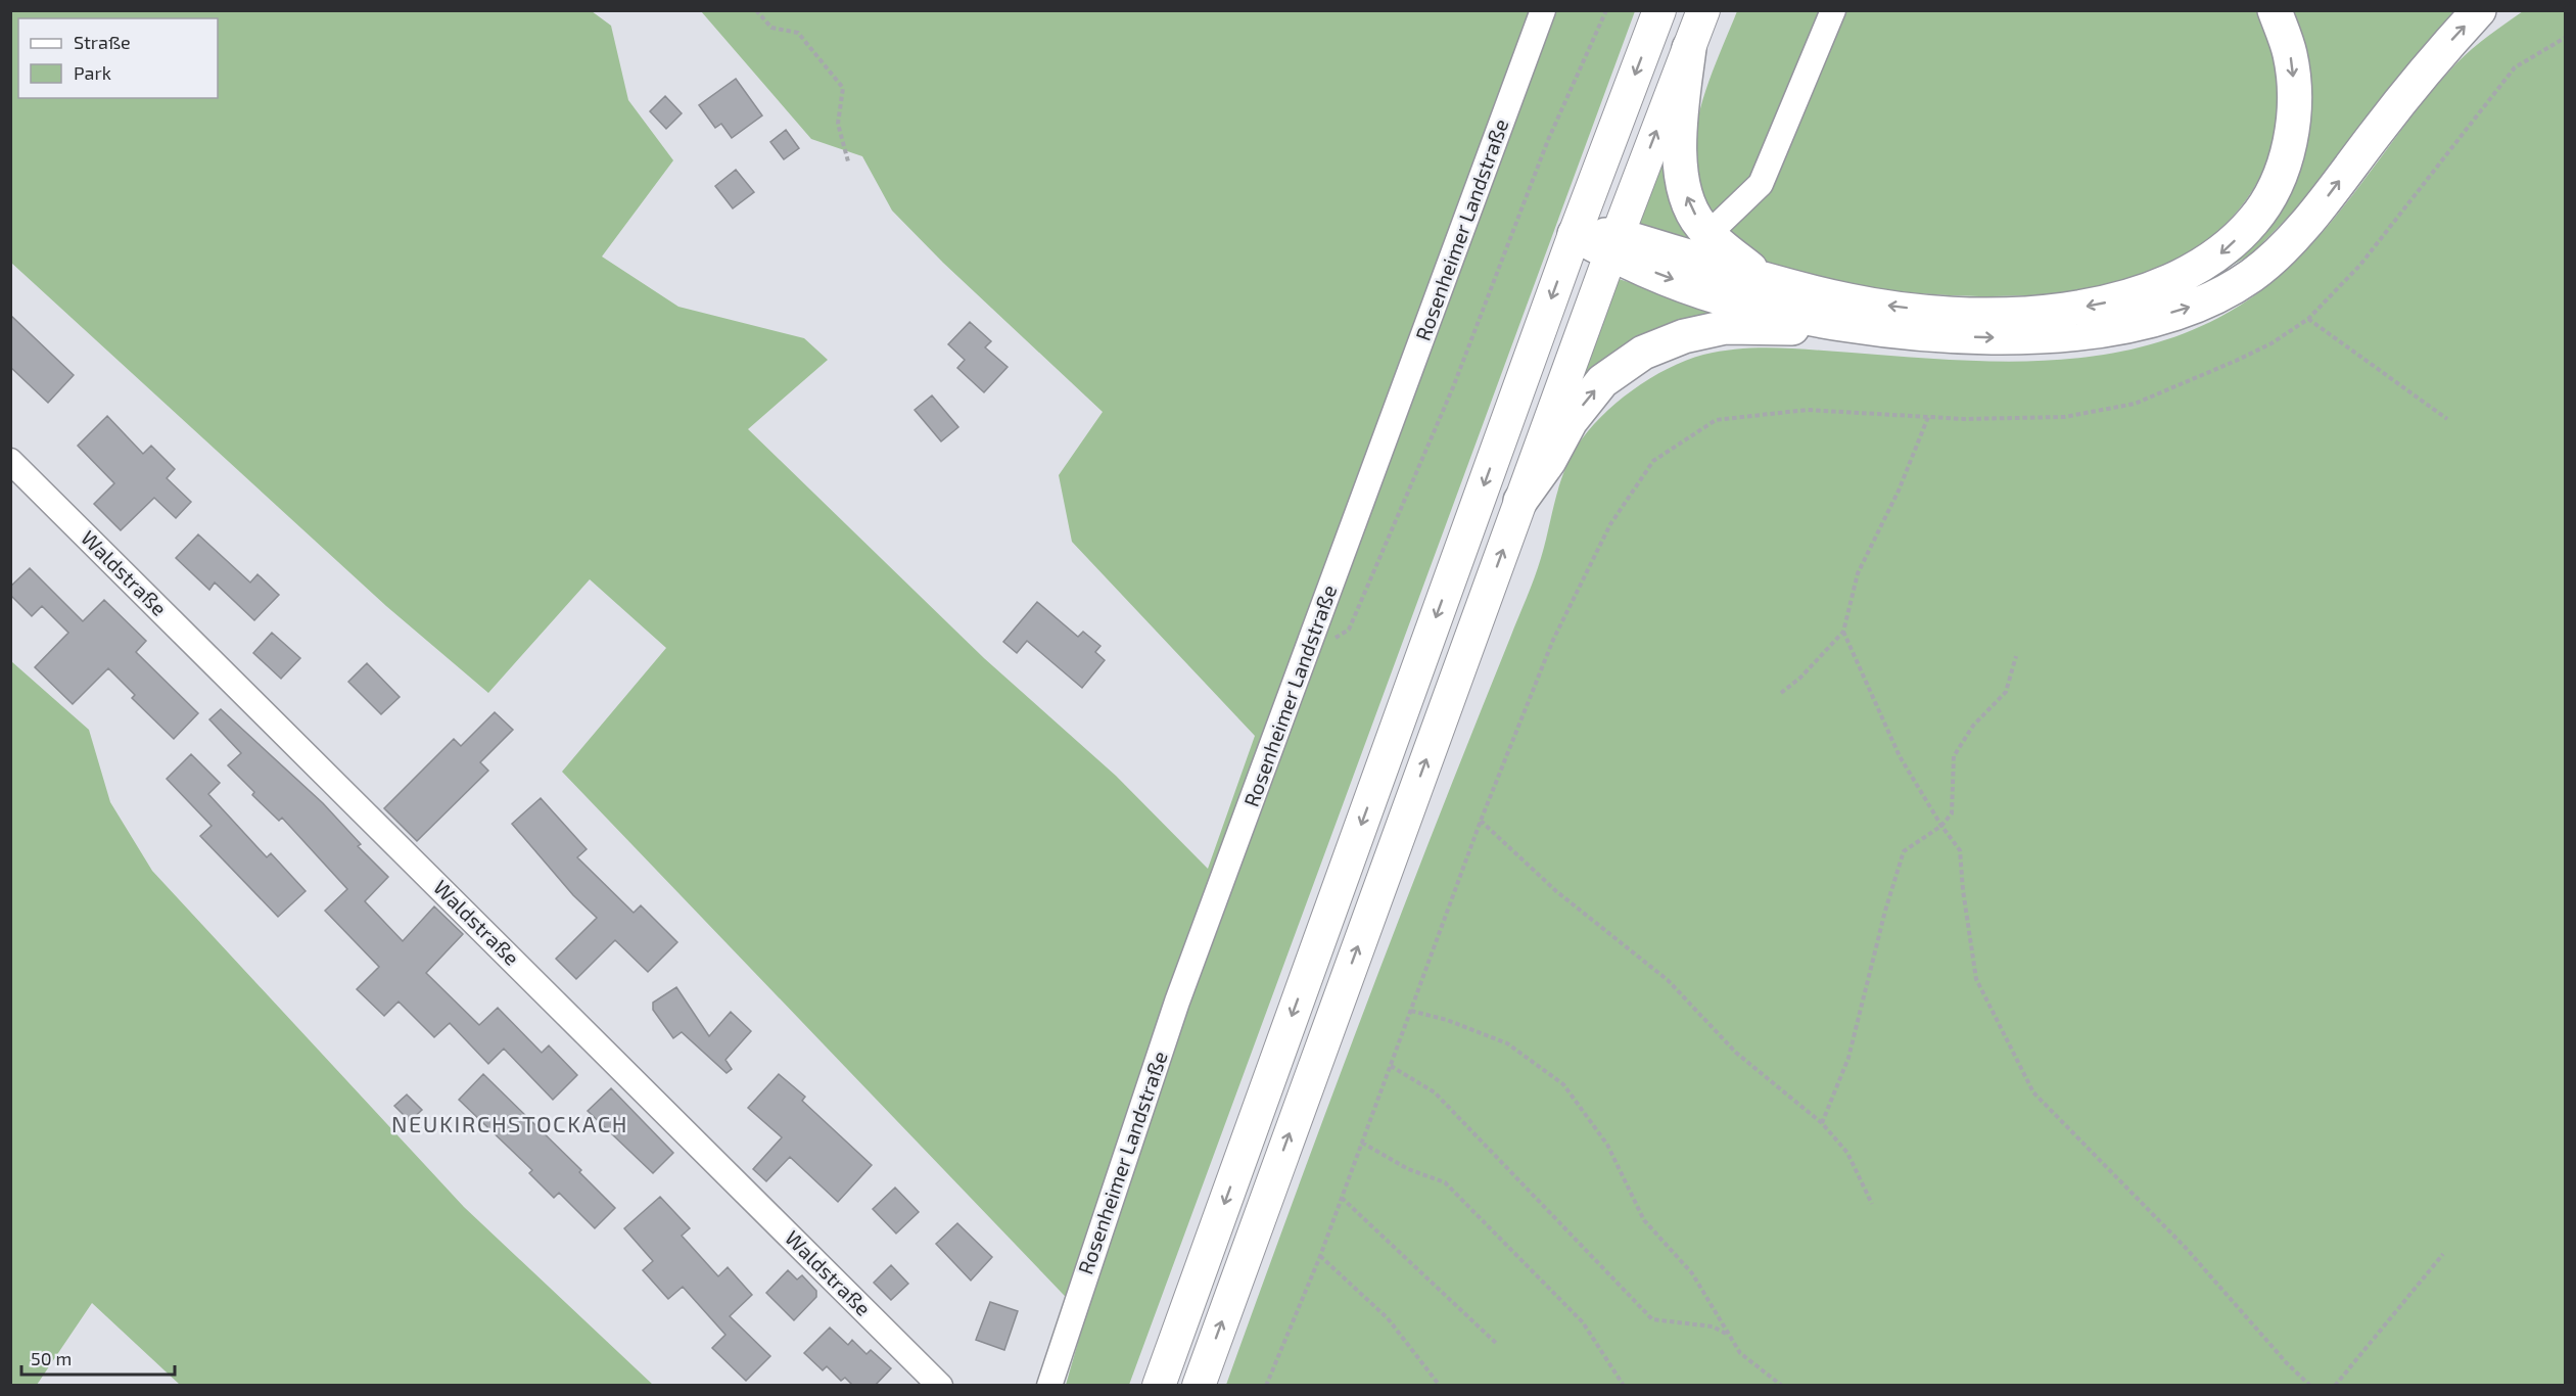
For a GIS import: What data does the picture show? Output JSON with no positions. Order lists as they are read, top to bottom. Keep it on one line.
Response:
{"streets":{"street":["Rosenheimer Landstraße","Waldstraße"]},"districts":["NEUKIRCHSTOCKACH"],"legend":["Straße","Park"],"scale_bar":"50 m"}
